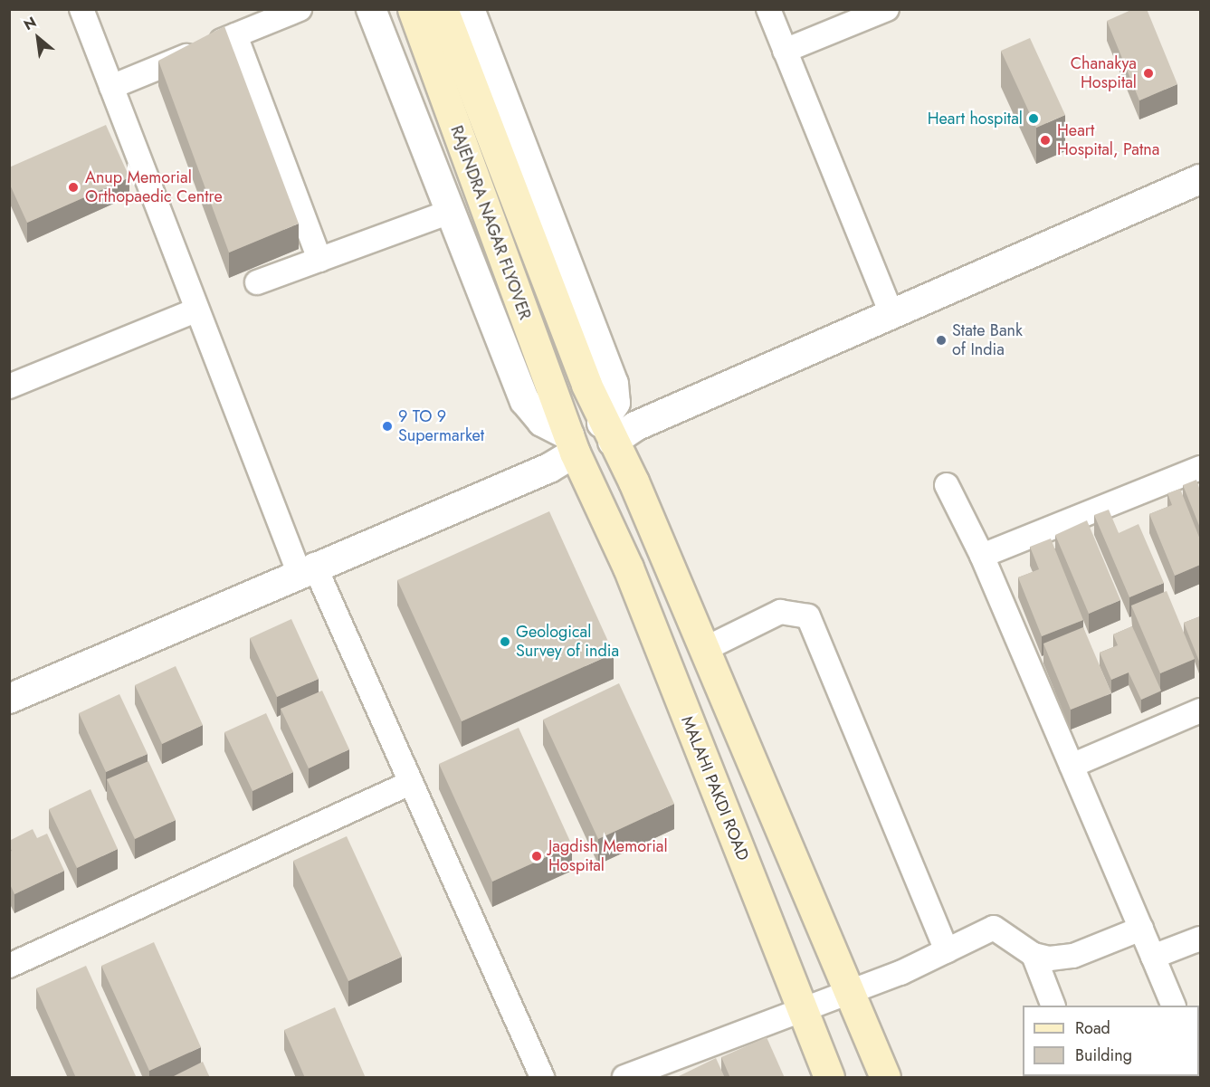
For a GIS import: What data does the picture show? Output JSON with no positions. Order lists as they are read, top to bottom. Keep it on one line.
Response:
{"streets":{"main road":["RAJENDRA NAGAR FLYOVER","MALAHI PAKDI ROAD"]},"crossings":[["RAJENDRA NAGAR FLYOVER","MALAHI PAKDI ROAD"]],"places":["Chanakya Hospital","Heart hospital","Heart Hospital, Patna","Anup Memorial Orthopaedic Centre","State Bank of India","9 TO 9 Supermarket","Geological Survey of india","Jagdish Memorial Hospital"],"legend":["Road","Building"],"north":"top left"}
